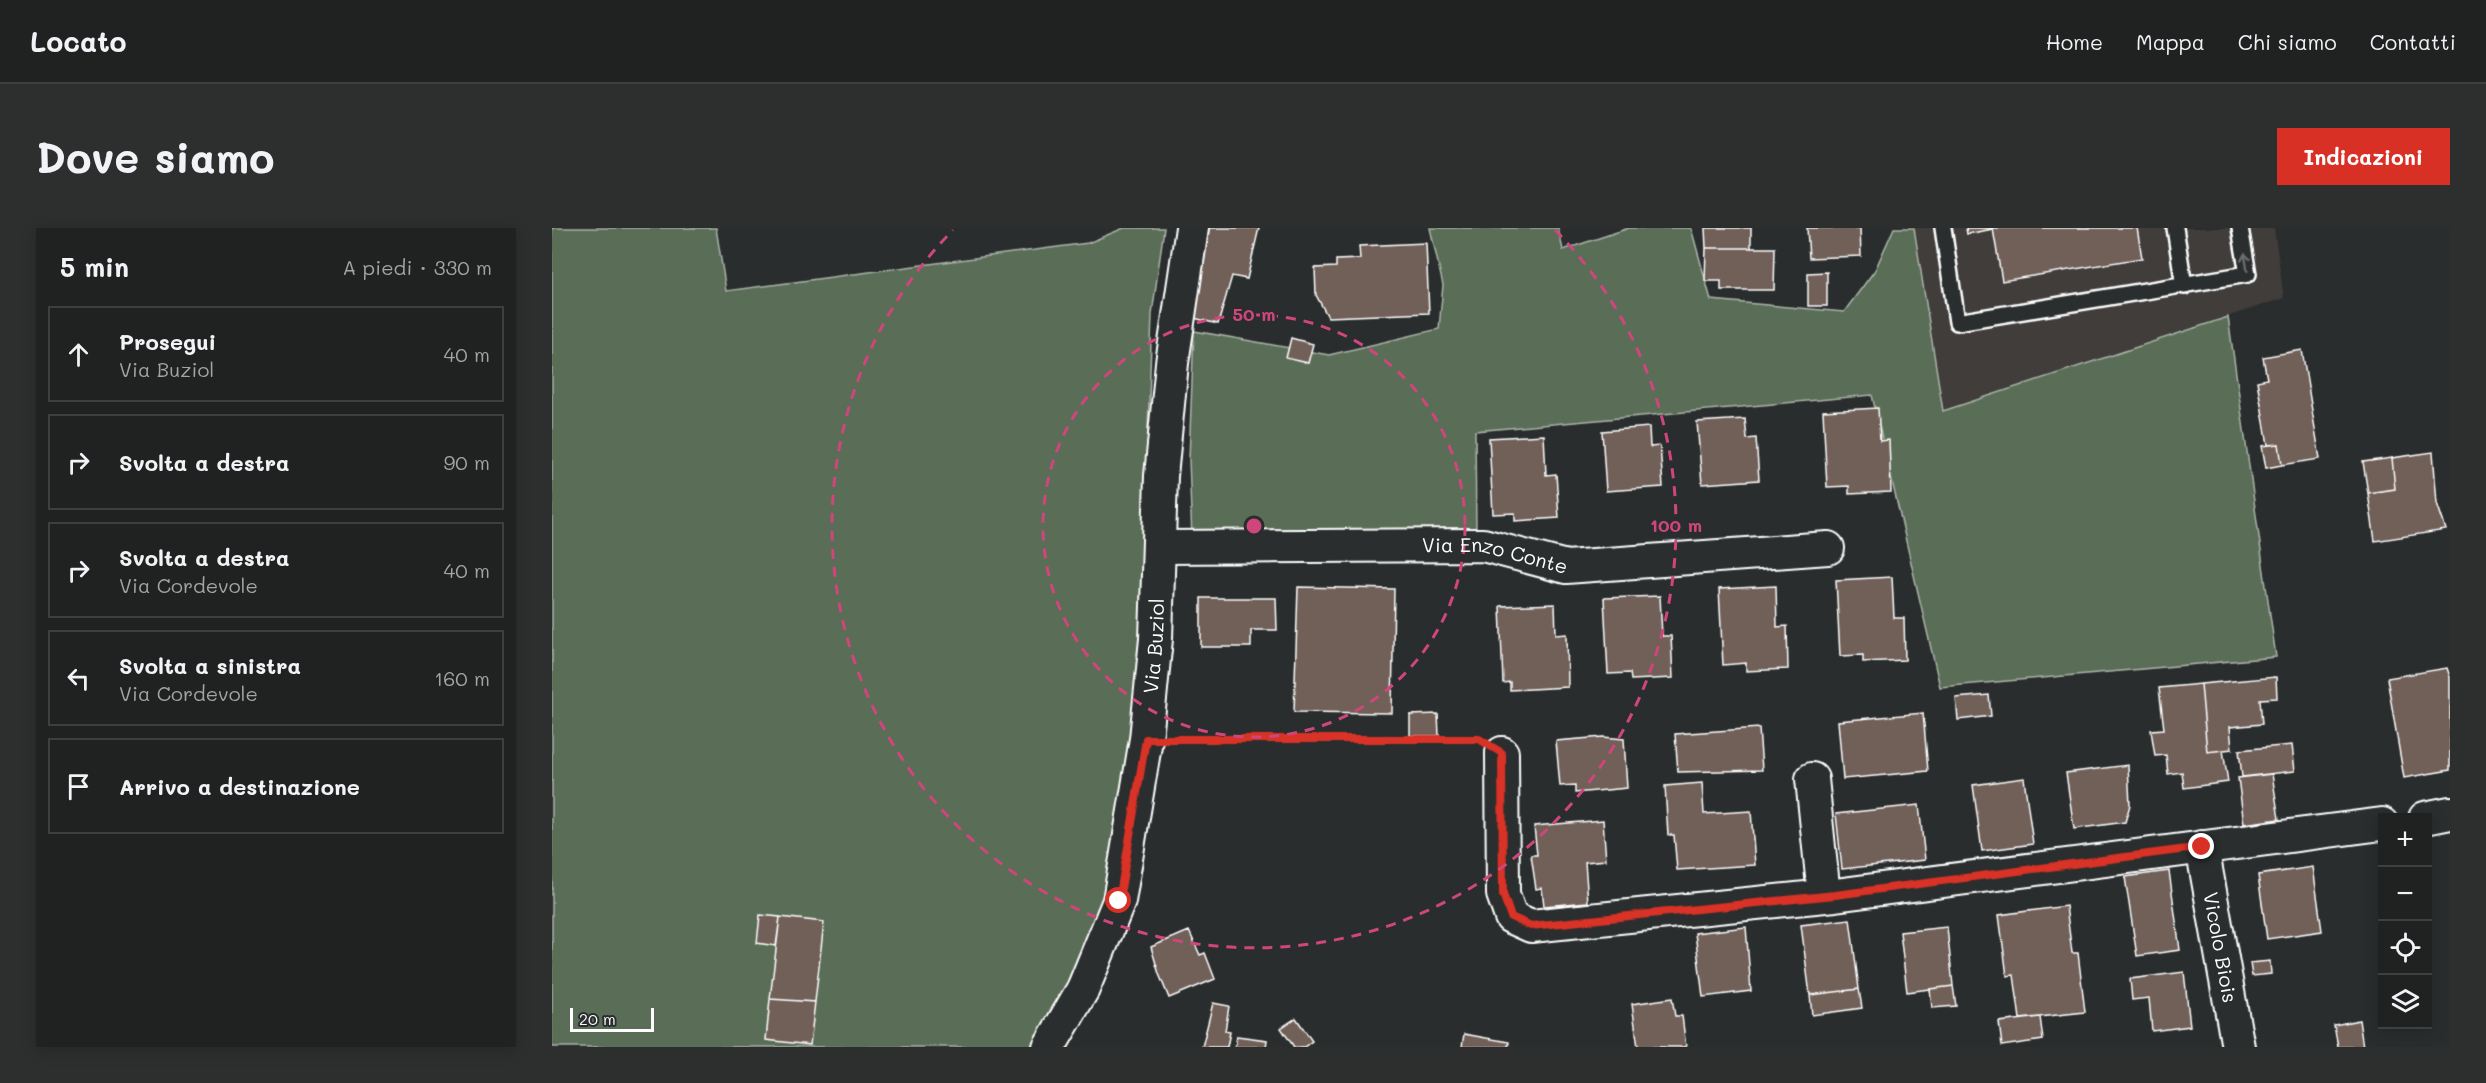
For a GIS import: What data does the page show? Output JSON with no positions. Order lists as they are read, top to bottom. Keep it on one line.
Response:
{"streets":{"street":["Via Enzo Conte","Via Buziol","Vicolo Biois"]},"crossings":[["Via Enzo Conte","Via Buziol"]],"scale_bar":"20 m","page":{"header":"Locato","nav":["Home","Mappa","Chi siamo","Contatti"],"buttons":"Indicazioni","title":"Dove siamo","heading":["5 min","A piedi · 330 m"],"list":[["Prosegui","Via Buziol","40 m"],["Svolta a destra","90 m"],["Svolta a destra","Via Cordevole","40 m"],["Svolta a sinistra","Via Cordevole","160 m"],"Arrivo a destinazione"],"map_buttons":["+","−"],"scale":"20 m"},"rings":["50 m","100 m"]}
